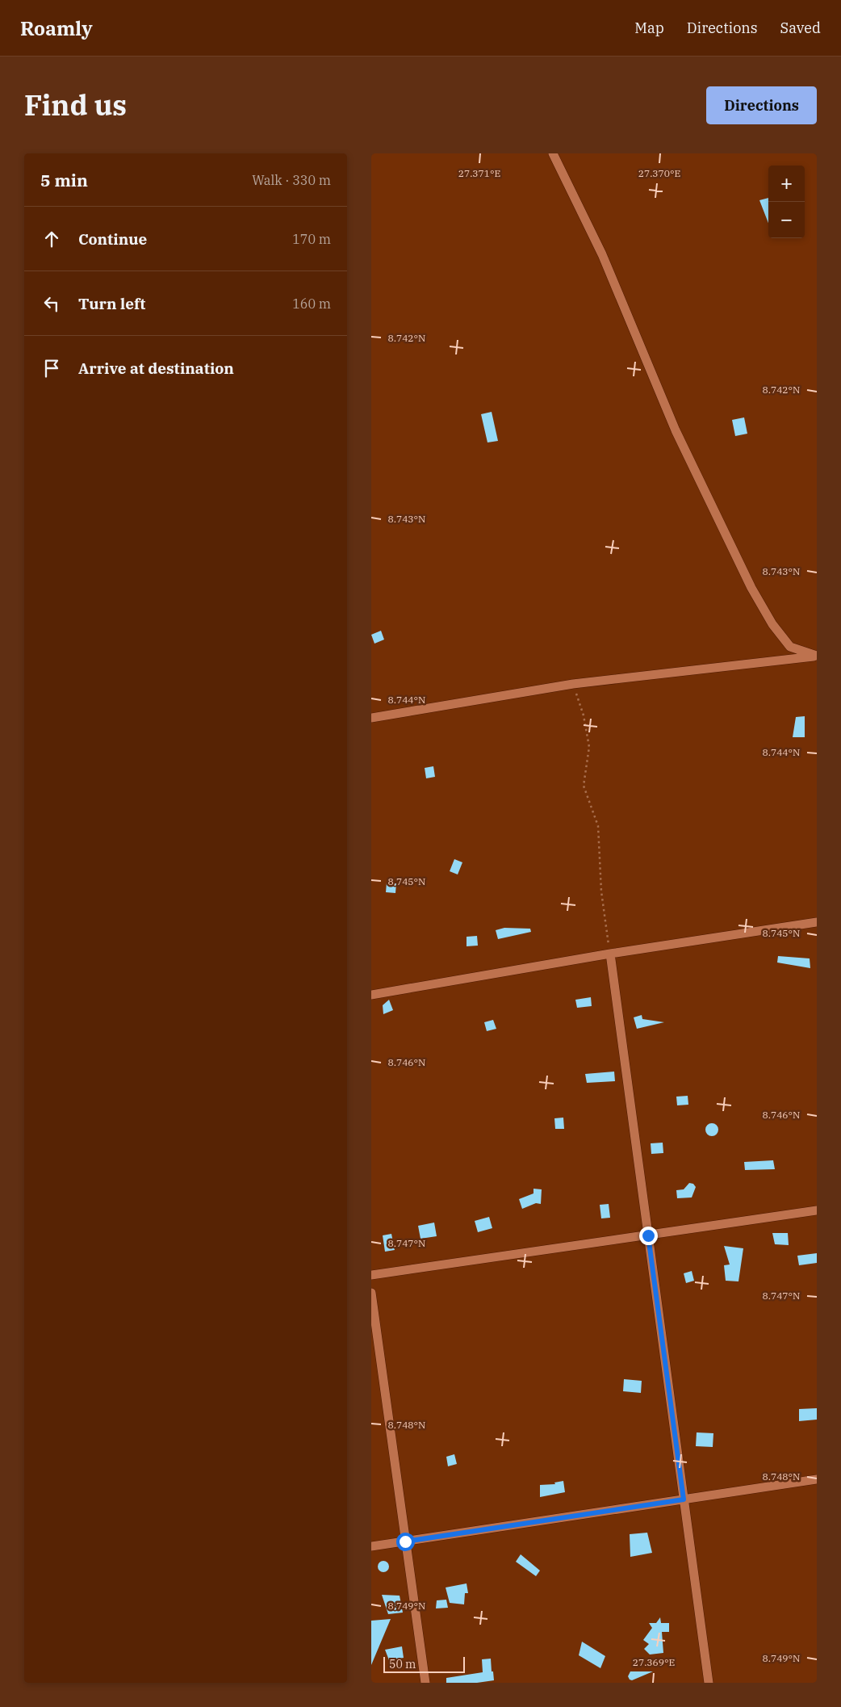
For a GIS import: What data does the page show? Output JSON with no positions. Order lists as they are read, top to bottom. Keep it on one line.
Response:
{"scale_bar":"50 m","page":{"header":"Roamly","nav":["Map","Directions","Saved"],"title":"Find us","buttons":"Directions","heading":["5 min","Walk · 330 m"],"map_buttons":["+","−"],"list":[["Continue","170 m"],["Turn left","160 m"],"Arrive at destination"],"scale":"50 m"},"coordinates":["27.371°E","27.370°E","8.742°N","8.743°N","8.744°N","8.745°N","8.746°N","8.747°N","8.748°N","8.749°N","27.369°E"]}
